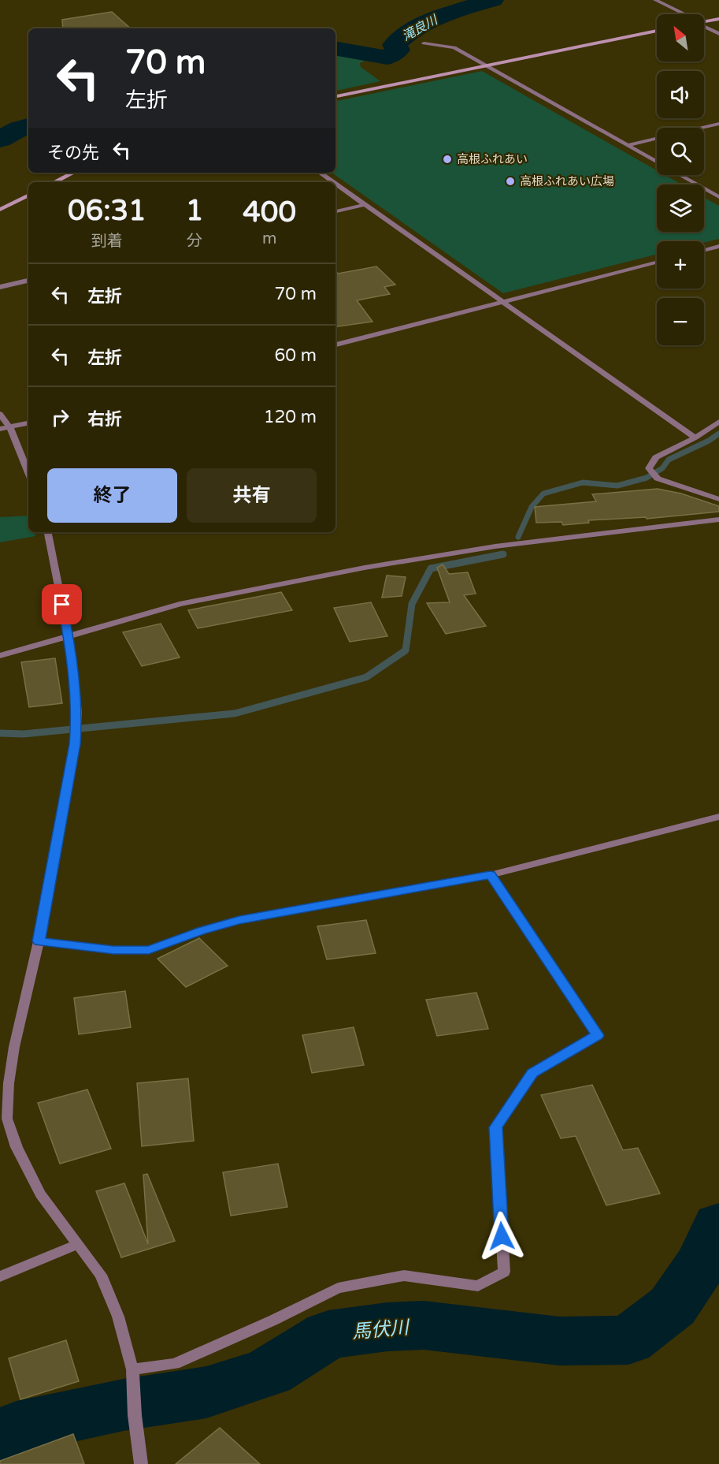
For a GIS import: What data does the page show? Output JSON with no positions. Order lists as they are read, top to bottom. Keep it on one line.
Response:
{"water":["滝良川","馬伏川"],"places":["高根ふれあい","高根ふれあい広場"],"north":"top left","page":{"map_buttons":["+","−"],"turn":["70 m","左折"],"then":"その先","eta":["06:31","到着","1","分","400","m"],"list":[{"name":"左折","value":"70 m"},{"name":"左折","value":"60 m"},{"name":"右折","value":"120 m"}],"buttons":["終了","共有"]}}
